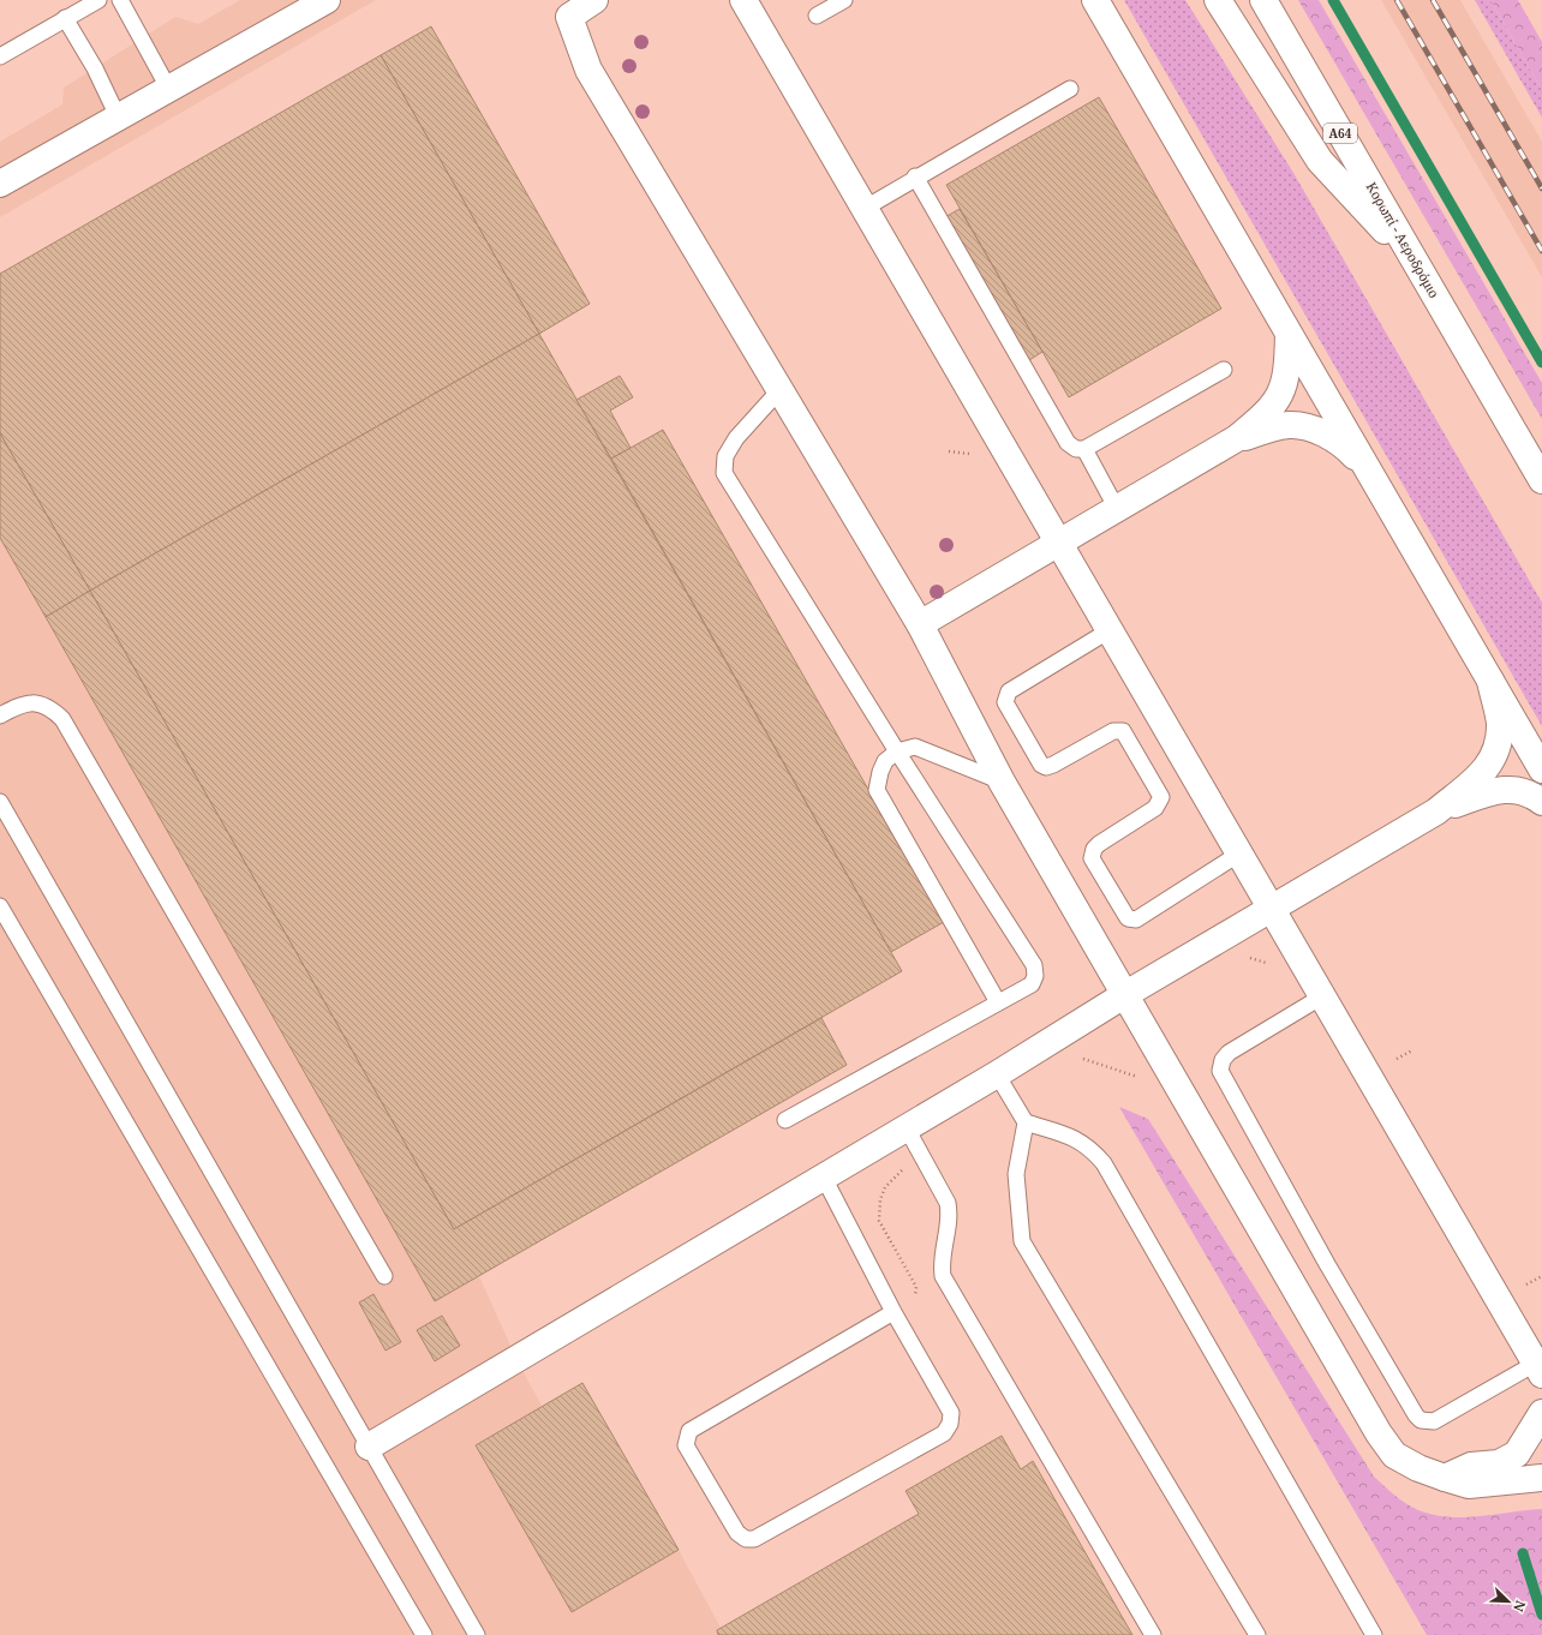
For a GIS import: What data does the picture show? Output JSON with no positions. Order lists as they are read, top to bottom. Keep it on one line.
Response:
{"streets":{"main road":["Α64","Κορωπί - Αεροδρόμιο"]},"north":"bottom right"}
